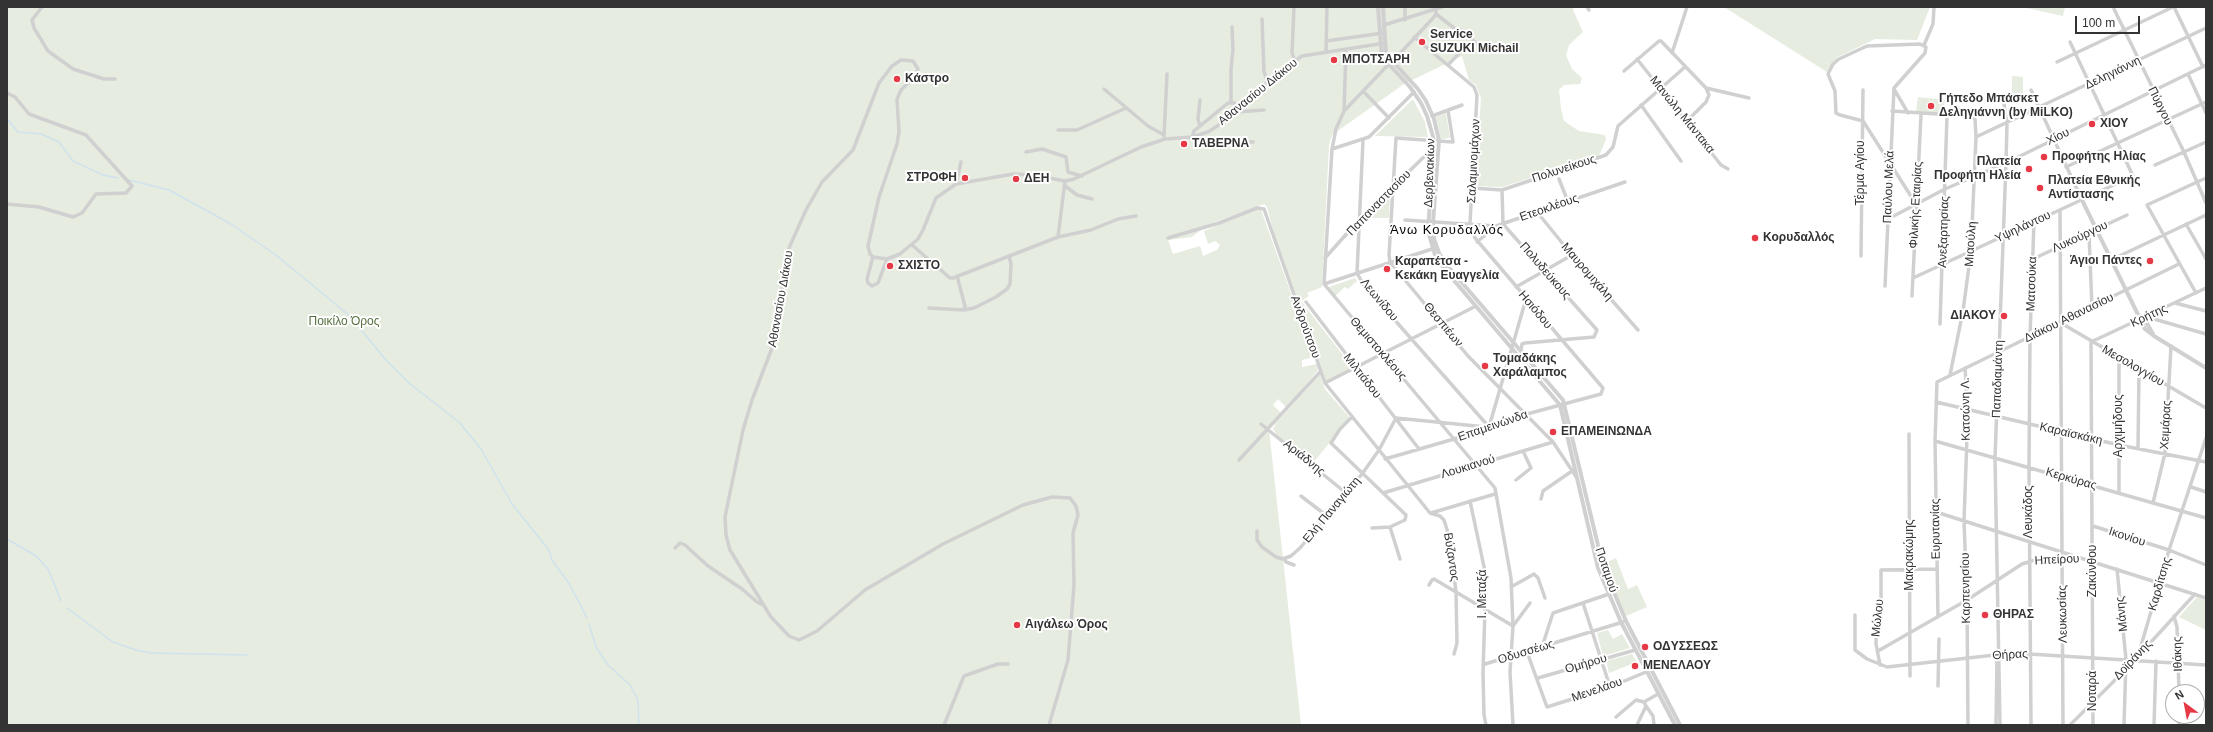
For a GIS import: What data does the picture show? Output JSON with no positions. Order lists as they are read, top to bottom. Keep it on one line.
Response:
{"streets":{"street":["Δεληγιάννη","Αθανασίου Διάκου","Πύργου","Μανώλη Μάντακα","Χίου","Σαλαμινομάχων","Πολυνείκους","Δερβενακίων","Τέρμα Αγίου","Παύλου Μελά","Παπαναστασίου","Φιλικής Εταιρίας","Ετεοκλέους","Υψηλάντου","Ανεξαρτησίας","Λυκούργου","Μιαούλη","Πολυδεύκους","Μαυρομιχάλη","Ματσούκα","Λεωνίδου","Ησιόδου","Κρήτης","Διάκου Αθανασίου","Θεσπιέων","Ανδρούτσου","Θεμιστοκλέους","Μεσολογγίου","Μιλτιάδου","Παπαδιαμάντη","Κατσώνη Λ.","Χειμάρας","Επαμεινώνδα","Αρχιμήδους","Καραϊσκάκη","Αριάδνης","Λουκιανού","Κερκύρας","Ελή Παναγιώτη","Λeυκάδος","Ευρυτανίας","Ικονίου","Μακρακώμης","Βύζαντος","Ηπείρου","Ποταμού","Ζακύνθου","Καρδίτσης","Καρπενησίου","Ι. Μεταξά","Λευκωσίας","Μάνης","Μώλου","Οδυσσέως","Ιθάκης","Θήρας","Δοϊράνης","Ομήρου","Μενελάου","Νοταρά"]},"crossings":[["Δεληγιάννη","Πύργου"],["Δεληγιάννη","Μιαούλη"],["Δεληγιάννη","Παπαδιαμάντη"],["Αθανασίου Διάκου","Δερβενακίων"],["Πύργου","Χίου"],["Μανώλη Μάντακα","Πολυνείκους"],["Χίου","Παύλου Μελά"],["Χίου","Φιλικής Εταιρίας"],["Χίου","Ανεξαρτησίας"],["Χίου","Μιαούλη"],["Χίου","Παπαδιαμάντη"],["Σαλαμινομάχων","Πολυνείκους"],["Σαλαμινομάχων","Ησιόδου"],["Δερβενακίων","Παπαναστασίου"],["Δερβενακίων","Επαμεινώνδα"],["Δερβενακίων","Ποταμού"],["Παπαναστασίου","Λεωνίδου"],["Φιλικής Εταιρίας","Υψηλάντου"],["Ετεοκλέους","Πολυδεύκους"],["Ετεοκλέους","Μαυρομιχάλη"],["Ετεοκλέους","Ησιόδου"],["Υψηλάντου","Ανεξαρτησίας"],["Υψηλάντου","Μιαούλη"],["Υψηλάντου","Ματσούκα"],["Υψηλάντου","Παπαδιαμάντη"],["Υψηλάντου","Λευκωσίας"],["Ανεξαρτησίας","Μιαούλη"],["Λυκούργου","Ματσούκα"],["Λυκούργου","Λευκωσίας"],["Μιαούλη","Διάκου Αθανασίου"],["Πολυδεύκους","Ησιόδου"],["Ματσούκα","Διάκου Αθανασίου"],["Ματσούκα","Καραϊσκάκη"],["Ματσούκα","Κερκύρας"],["Ματσούκα","Λeυκάδος"],["Λεωνίδου","Επαμεινώνδα"],["Ησιόδου","Επαμεινώνδα"],["Κρήτης","Μεσολογγίου"],["Κρήτης","Ζακύνθου"],["Διάκου Αθανασίου","Μεσολογγίου"],["Διάκου Αθανασίου","Παπαδιαμάντη"],["Διάκου Αθανασίου","Κατσώνη Λ."],["Διάκου Αθανασίου","Καραϊσκάκη"],["Διάκου Αθανασίου","Λευκωσίας"],["Θεσπιέων","Επαμεινώνδα"],["Θεσπιέων","Λουκιανού"],["Θεσπιέων","Ποταμού"],["Ανδρούτσου","Επαμεινώνδα"],["Ανδρούτσου","Λουκιανού"],["Ανδρούτσου","Ελή Παναγιώτη"],["Ανδρούτσου","Βύζαντος"],["Θεμιστοκλέους","Επαμεινώνδα"],["Θεμιστοκλέους","Λουκιανού"],["Θεμιστοκλέους","Βύζαντος"],["Θεμιστοκλέους","Οδυσσέως"],["Μεσολογγίου","Χειμάρας"],["Μεσολογγίου","Αρχιμήδους"],["Μεσολογγίου","Ζακύνθου"],["Μεσολογγίου","Λευκωσίας"],["Μιλτιάδου","Επαμεινώνδα"],["Μιλτιάδου","Ελή Παναγιώτη"],["Παπαδιαμάντη","Καραϊσκάκη"],["Παπαδιαμάντη","Κερκύρας"],["Παπαδιαμάντη","Ηπείρου"],["Παπαδιαμάντη","Θήρας"],["Κατσώνη Λ.","Καραϊσκάκη"],["Κατσώνη Λ.","Κερκύρας"],["Κατσώνη Λ.","Καρπενησίου"],["Χειμάρας","Καραϊσκάκη"],["Χειμάρας","Κερκύρας"],["Επαμεινώνδα","Ποταμού"],["Αρχιμήδους","Καραϊσκάκη"],["Αρχιμήδους","Κερκύρας"],["Καραϊσκάκη","Ζακύνθου"],["Καραϊσκάκη","Καρδίτσης"],["Καραϊσκάκη","Λευκωσίας"],["Αριάδνης","Ελή Παναγιώτη"],["Κερκύρας","Λeυκάδος"],["Κερκύρας","Ευρυτανίας"],["Κερκύρας","Ζακύνθου"],["Κερκύρας","Καρδίτσης"],["Κερκύρας","Καρπενησίου"],["Κερκύρας","Λευκωσίας"],["Λeυκάδος","Ηπείρου"],["Λeυκάδος","Θήρας"],["Ευρυτανίας","Ηπείρου"],["Ικονίου","Ζακύνθου"],["Ικονίου","Καρδίτσης"],["Μακρακώμης","Ηπείρου"],["Μακρακώμης","Μώλου"],["Μακρακώμης","Θήρας"],["Βύζαντος","Ι. Μεταξά"],["Ηπείρου","Ζακύνθου"],["Ηπείρου","Καρδίτσης"],["Ηπείρου","Καρπενησίου"],["Ηπείρου","Λευκωσίας"],["Ηπείρου","Μάνης"],["Ηπείρου","Μώλου"],["Ηπείρου","Δοϊράνης"],["Ποταμού","Οδυσσέως"],["Ποταμού","Ομήρου"],["Ποταμού","Μενελάου"],["Ζακύνθου","Θήρας"],["Ζακύνθου","Νοταρά"],["Καρδίτσης","Δοϊράνης"],["Καρπενησίου","Θήρας"],["Ι. Μεταξά","Οδυσσέως"],["Λευκωσίας","Θήρας"],["Μάνης","Θήρας"],["Μάνης","Δοϊράνης"],["Μώλου","Θήρας"],["Ιθάκης","Θήρας"],["Ιθάκης","Δοϊράνης"],["Θήρας","Δοϊράνης"],["Θήρας","Νοταρά"],["Δοϊράνης","Νοταρά"],["Ομήρου","Μενελάου"]],"districts":["Άνω Κορυδαλλός"],"parks":["Ποικίλο Όρος"],"places":["Service SUZUKI Michail","ΜΠΟΤΣΑΡΗ","Κάστρο","Γήπεδο Μπάσκετ Δεληγιάννη (by MiLKO)","ΧΙΟΥ","ΤΑΒΕΡΝΑ","Προφήτης Ηλίας","Πλατεία Προφήτη Ηλεία","ΣΤΡΟΦΗ","ΔΕΗ","Πλατεία Εθνικής Αντίστασης","Κορυδαλλός","Άγιοι Πάντες","ΣΧΙΣΤΟ","Καραπέτσα - Κεκάκη Ευαγγελία","ΔΙΑΚΟΥ","Τομαδάκης Χαράλαμπος","ΕΠΑΜΕΙΝΩΝΔΑ","ΘΗΡΑΣ","Αιγάλεω Όρος","ΟΔYΣΣΕΩΣ","ΜΕΝΕΛΑΟΥ"],"scale_bar":"100 m","north":"top left"}
